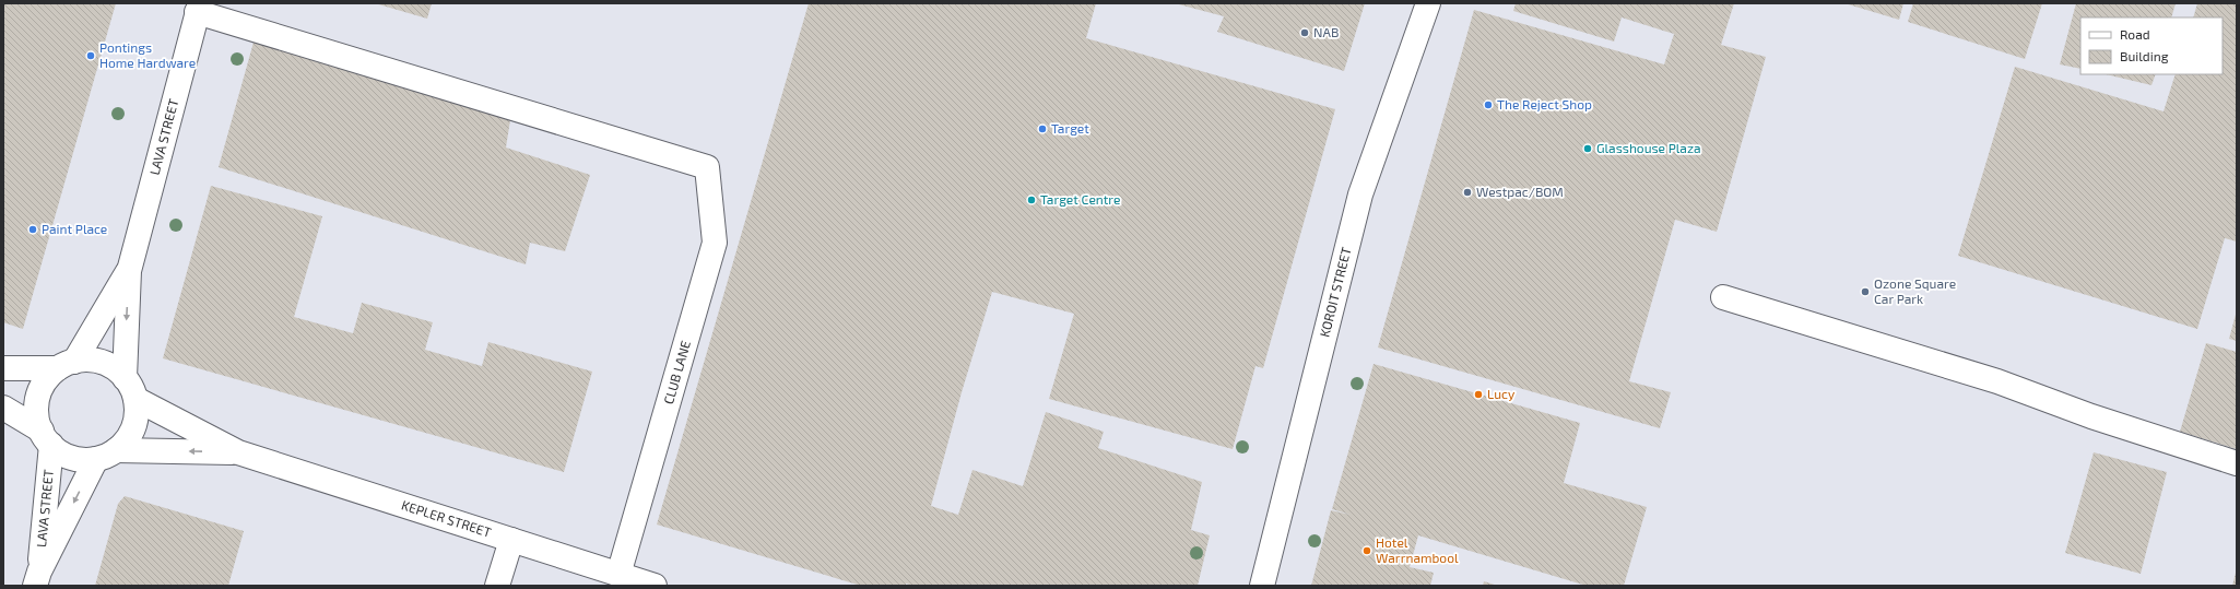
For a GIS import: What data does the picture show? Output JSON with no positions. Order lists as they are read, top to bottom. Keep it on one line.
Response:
{"streets":{"street":["LAVA STREET","KOROIT STREET","CLUB LANE","KEPLER STREET"]},"crossings":[["LAVA STREET","CLUB LANE"],["LAVA STREET","KEPLER STREET"],["CLUB LANE","KEPLER STREET"]],"places":["NAB","Pontings Home Hardware","The Reject Shop","Target","Glasshouse Plaza","Westpac/BOM","Target Centre","Paint Place","Ozone Square Car Park","Lucy","Hotel Warrnambool"],"legend":["Road","Building"]}
